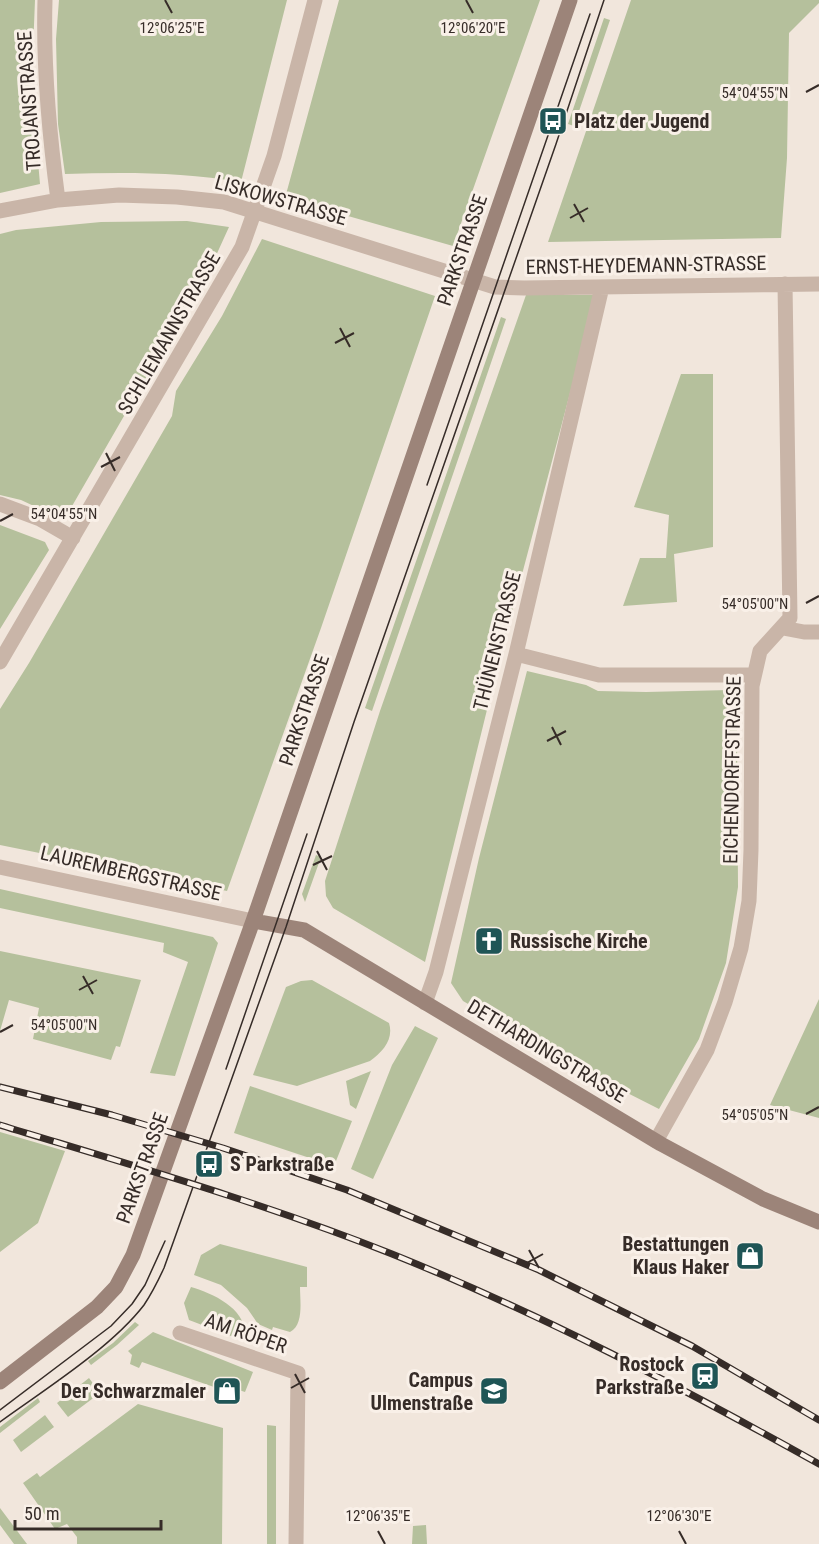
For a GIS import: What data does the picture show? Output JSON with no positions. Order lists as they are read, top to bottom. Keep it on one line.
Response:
{"streets":{"main road":["PARKSTRASSE","DETHARDINGSTRASSE"],"street":["TROJANSTRASSE","LISKOWSTRASSE","ERNST-HEYDEMANN-STRASSE","SCHLIEMANNSTRASSE","THÜNENSTRASSE","EICHENDORFFSTRASSE","LAUREMBERGSTRASSE","AM RÖPER"]},"crossings":[["TROJANSTRASSE","LISKOWSTRASSE"],["LISKOWSTRASSE","PARKSTRASSE"],["LISKOWSTRASSE","ERNST-HEYDEMANN-STRASSE"],["LISKOWSTRASSE","SCHLIEMANNSTRASSE"],["PARKSTRASSE","ERNST-HEYDEMANN-STRASSE"],["PARKSTRASSE","LAUREMBERGSTRASSE"],["PARKSTRASSE","DETHARDINGSTRASSE"],["ERNST-HEYDEMANN-STRASSE","THÜNENSTRASSE"],["THÜNENSTRASSE","DETHARDINGSTRASSE"],["EICHENDORFFSTRASSE","DETHARDINGSTRASSE"],["LAUREMBERGSTRASSE","DETHARDINGSTRASSE"]],"places":{"bus stop":["Platz der Jugend","S Parkstraße"],"church":["Russische Kirche"],"shop":["Bestattungen Klaus Haker","Der Schwarzmaler"],"station":["Rostock Parkstraße"],"school or university":["Campus Ulmenstraße"]},"scale_bar":"50 m","coordinates":["12°06'25\"E","12°06'20\"E","54°04'55\"N","54°05'00\"N","54°05'05\"N","12°06'35\"E","12°06'30\"E"]}
